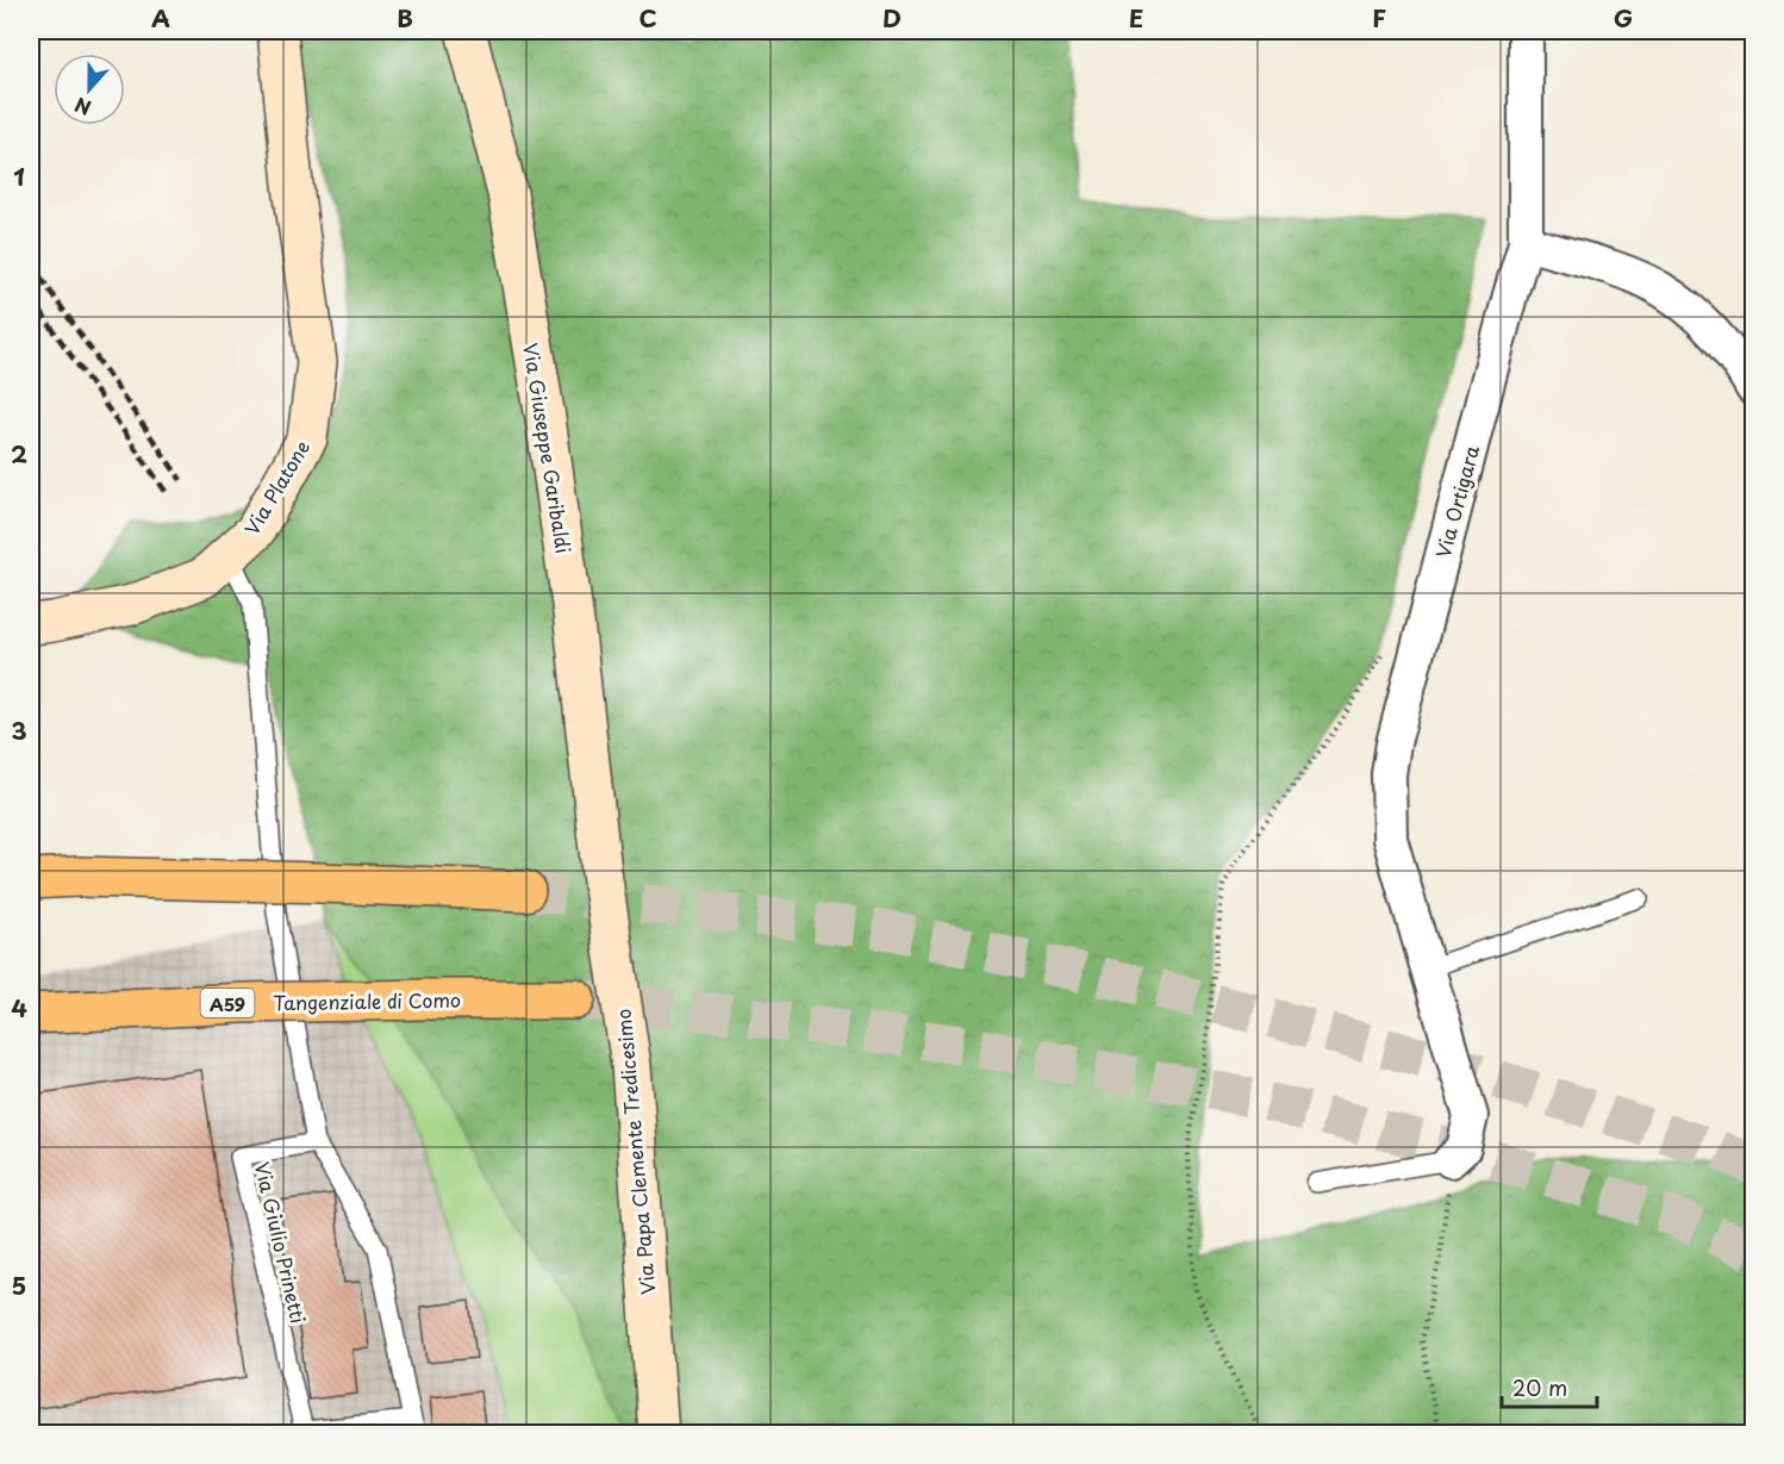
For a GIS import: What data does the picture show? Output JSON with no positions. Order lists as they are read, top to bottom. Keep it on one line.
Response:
{"streets":{"highway":["Tangenziale di Como","A59"],"street":["Via Giuseppe Garibaldi","Via Platone","Via Ortigara","Via Papa Clemente Tredicesimo"],"lane":["Via Giulio Prinetti"]},"crossings":[["Via Giuseppe Garibaldi","Via Papa Clemente Tredicesimo"]],"scale_bar":"20 m","north":"bottom","grid":{"columns":["A","B","C","D","E","F","G"],"rows":["1","2","3","4","5"]}}
